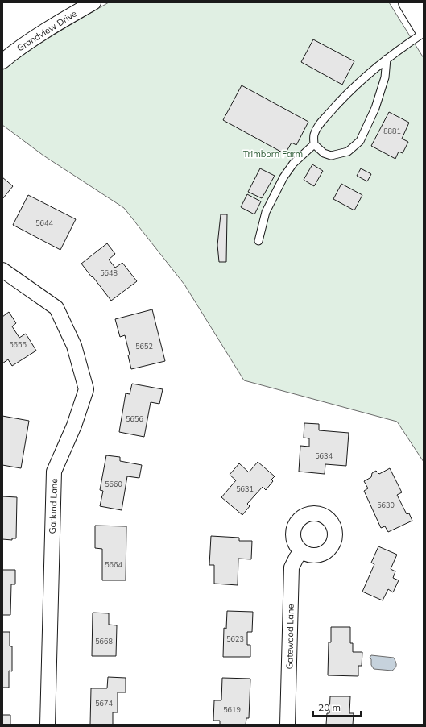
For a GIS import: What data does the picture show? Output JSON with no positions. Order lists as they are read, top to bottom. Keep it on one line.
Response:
{"streets":{"street":["Grandview Drive","Garland Lane","Gatewood Lane"]},"parks":["Trimborn Farm"],"house_numbers":["8881","5644","5648","5655","5652","5656","5634","5660","5631","5630","5664","5623","5668","5674","5619"],"scale_bar":"20 m"}
